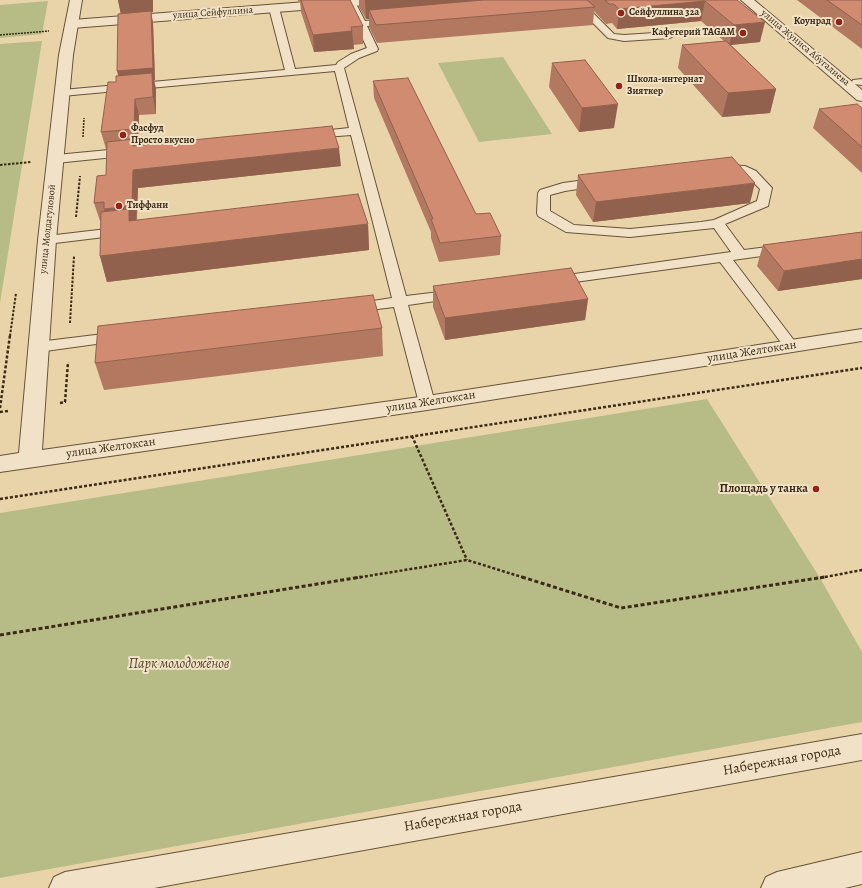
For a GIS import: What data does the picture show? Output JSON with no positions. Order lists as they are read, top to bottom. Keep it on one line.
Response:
{"streets":{"street":["улица Сейфуллина","улица Жуниса Абугалиева","улица Молдагуловой","улица Желтоксан","Набережная города"]},"crossings":[["улица Сейфуллина","улица Молдагуловой"],["улица Молдагуловой","улица Желтоксан"]],"parks":["Парк молодожёнов"],"places":["Сейфуллина 32а","Коунрад","Кафетерий TAGAM","Школа-интернат Зияткер","Фасфуд Просто вкусно","Тиффани","Площадь у танка"]}
